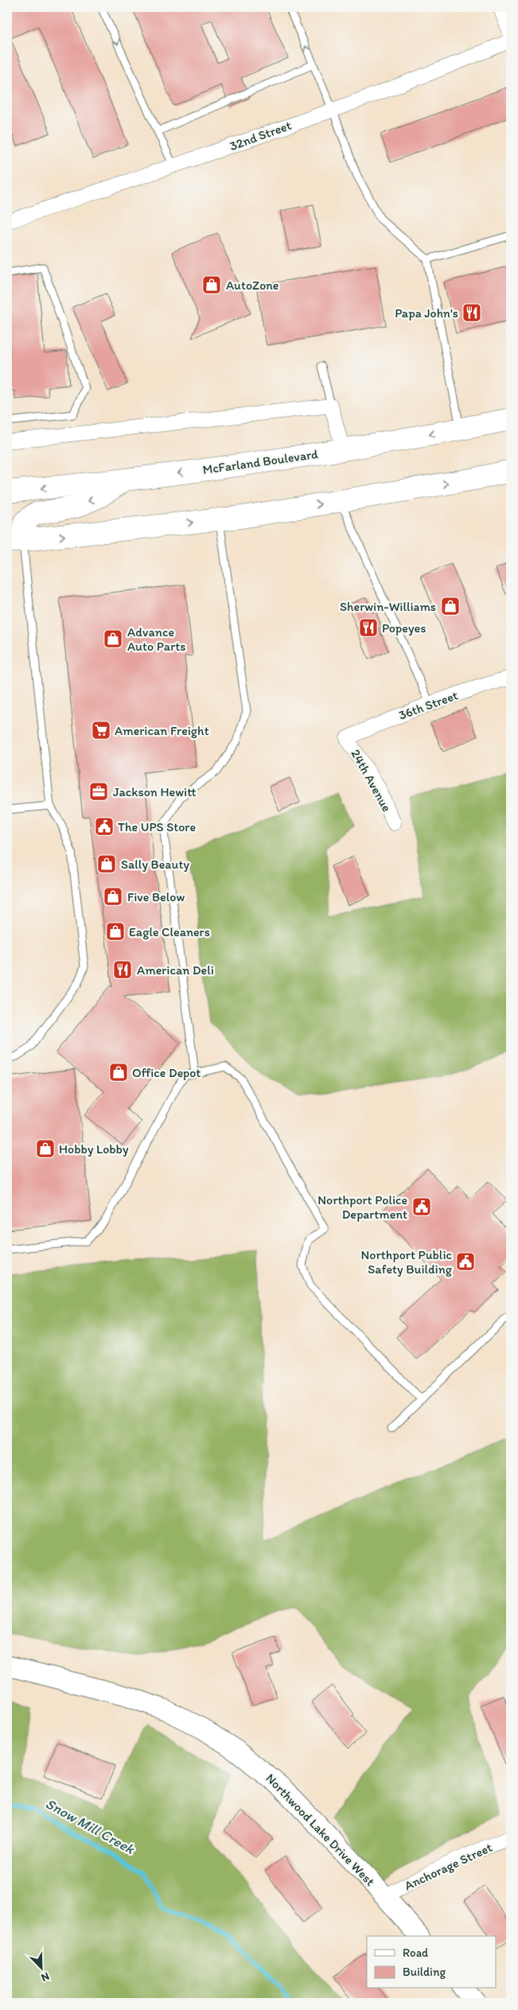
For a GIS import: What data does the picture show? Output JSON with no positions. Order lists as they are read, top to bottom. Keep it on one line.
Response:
{"streets":{"highway":["McFarland Boulevard"],"street":["32nd Street","36th Street","24th Avenue","Northwood Lake Drive West","Anchorage Street"]},"crossings":[["36th Street","24th Avenue"],["Northwood Lake Drive West","Anchorage Street"]],"water":["Snow Mill Creek"],"places":{"shop":["AutoZone","Sherwin-Williams","Advance Auto Parts","Sally Beauty","Five Below","Eagle Cleaners","Office Depot","Hobby Lobby"],"restaurant":["Papa John's","Popeyes","American Deli"],"supermarket":["American Freight"],"office":["Jackson Hewitt"],"public building":["The UPS Store","Northport Police Department","Northport Public Safety Building"]},"legend":["Road","Building"],"north":"bottom right"}
